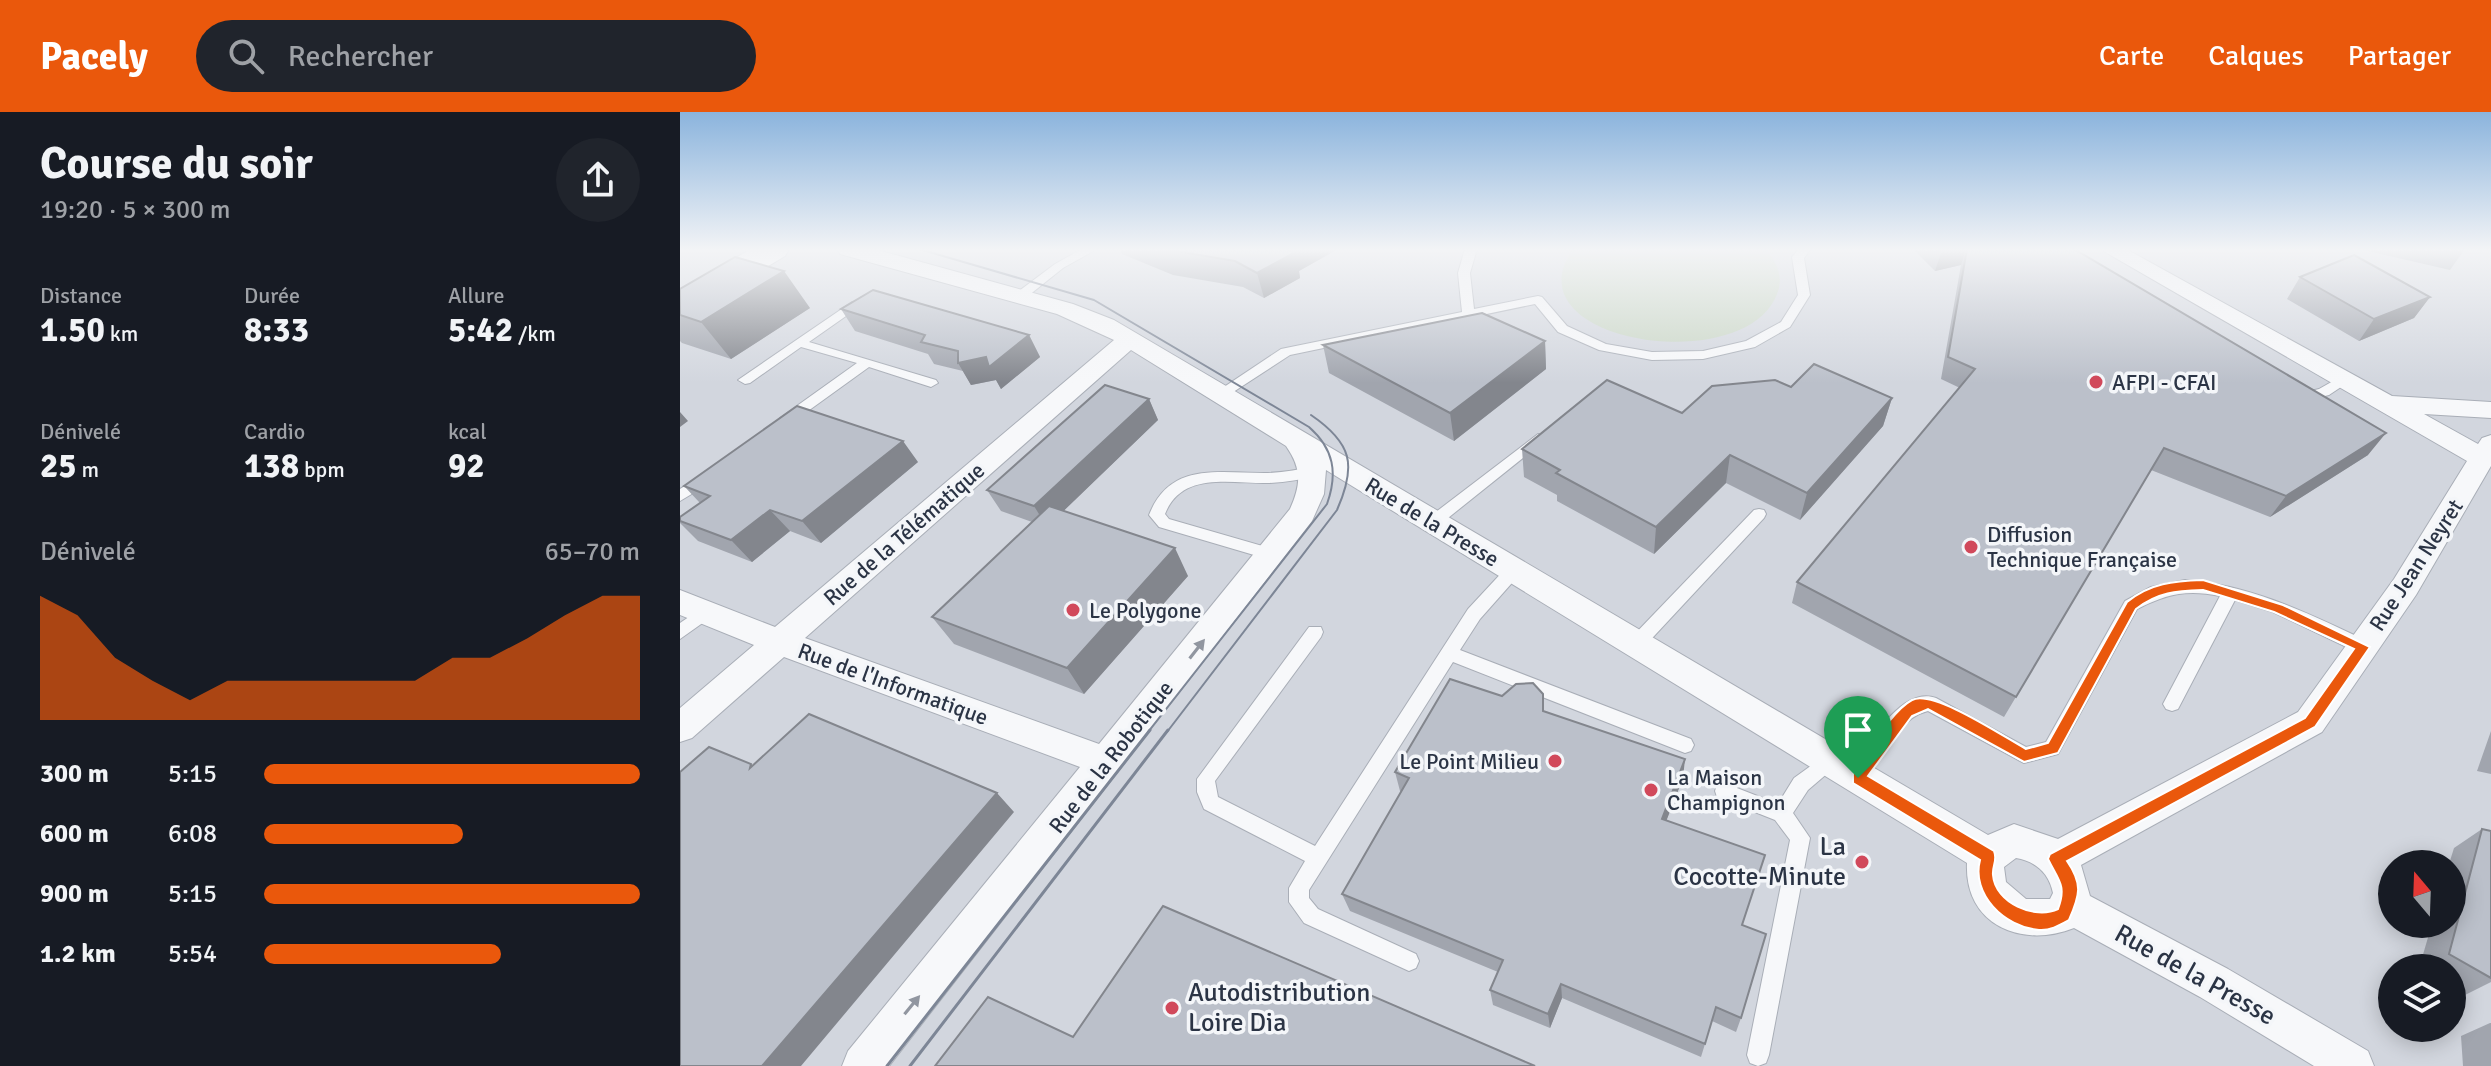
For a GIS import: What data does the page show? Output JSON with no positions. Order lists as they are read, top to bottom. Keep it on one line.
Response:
{"streets":{"street":["Rue de la Presse","Rue de la Télématique","Rue Jean Neyret","Rue de l'Informatique","Rue de la Robotique"]},"crossings":[["Rue de la Presse","Rue de la Télématique"],["Rue de la Presse","Rue Jean Neyret"],["Rue de la Télématique","Rue de l'Informatique"],["Rue de l'Informatique","Rue de la Robotique"]],"one_way":["Rue de la Robotique"],"places":["AFPI - CFAI","Diffusion Technique Française","Le Polygone","Le Point Milieu","La Maison Champignon","La Cocotte-Minute","Autodistribution Loire Dia"],"north":"top","page":{"header":"Pacely","search":"Rechercher","nav":["Carte","Calques","Partager"],"heading":["Course du soir","19:20 · 5 × 300 m"],"stats":[["Distance","1.50 km"],["Durée","8:33"],["Allure","5:42 /km"],["Dénivelé","25 m"],["Cardio","138 bpm"],["kcal","92"]],"chart":["Dénivelé","65–70 m"],"list":[{"name":"300 m","note":"5:15"},{"name":"600 m","note":"6:08"},{"name":"900 m","note":"5:15"},{"name":"1.2 km","note":"5:54"}]}}
